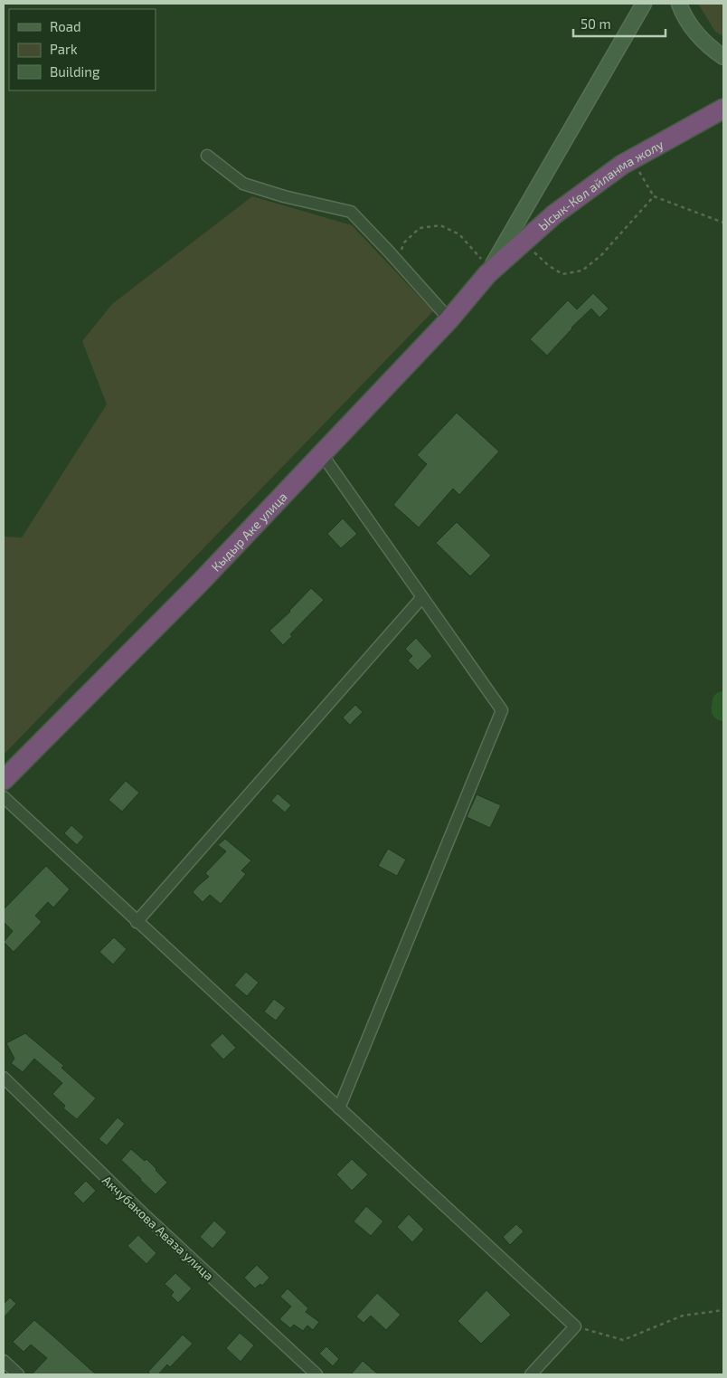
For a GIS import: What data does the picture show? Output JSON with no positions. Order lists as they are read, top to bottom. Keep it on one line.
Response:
{"streets":{"highway":["Ысык-Көл айланма жолу","Кыдыр Аке улица"],"street":["Акчубакова Аваза улица"]},"crossings":[["Ысык-Көл айланма жолу","Кыдыр Аке улица"]],"legend":["Road","Park","Building"],"scale_bar":"50 m"}
